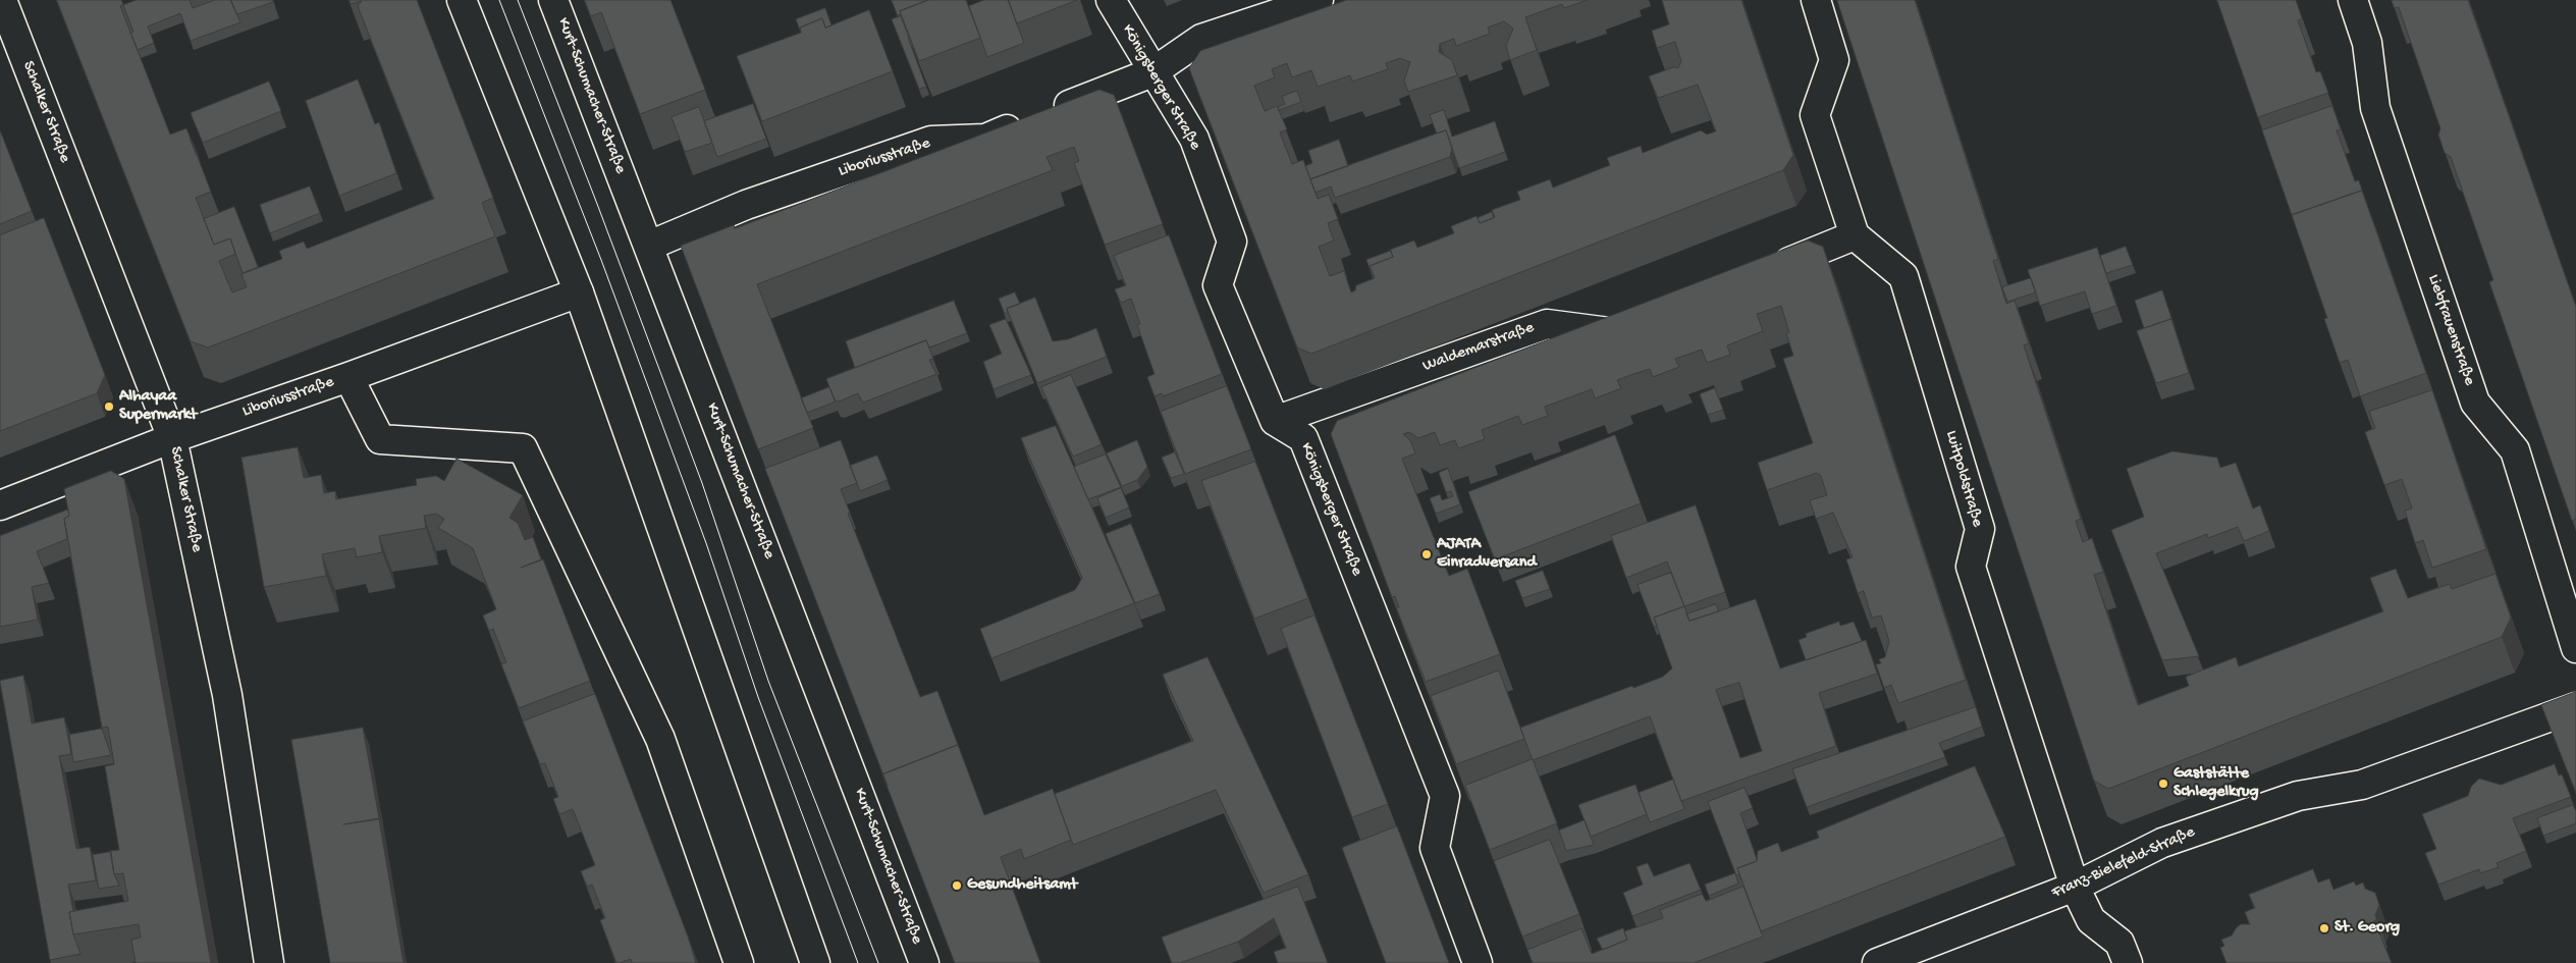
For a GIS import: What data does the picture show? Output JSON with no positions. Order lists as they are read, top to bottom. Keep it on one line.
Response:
{"streets":{"street":["Königsberger Straße","Kurt-Schumacher-Straße","Schalker Straße","Liboriusstraße","Liebfrauenstraße","Waldemarstraße","Luitpoldstraße","Franz-Bielefeld-Straße"]},"crossings":[["Königsberger Straße","Liboriusstraße"],["Königsberger Straße","Waldemarstraße"],["Kurt-Schumacher-Straße","Liboriusstraße"],["Schalker Straße","Liboriusstraße"],["Luitpoldstraße","Franz-Bielefeld-Straße"]],"places":["Alhayaa Supermarkt","AJATA Einradversand","Gaststätte Schlegelkrug","Gesundheitsamt","St. Georg"]}
